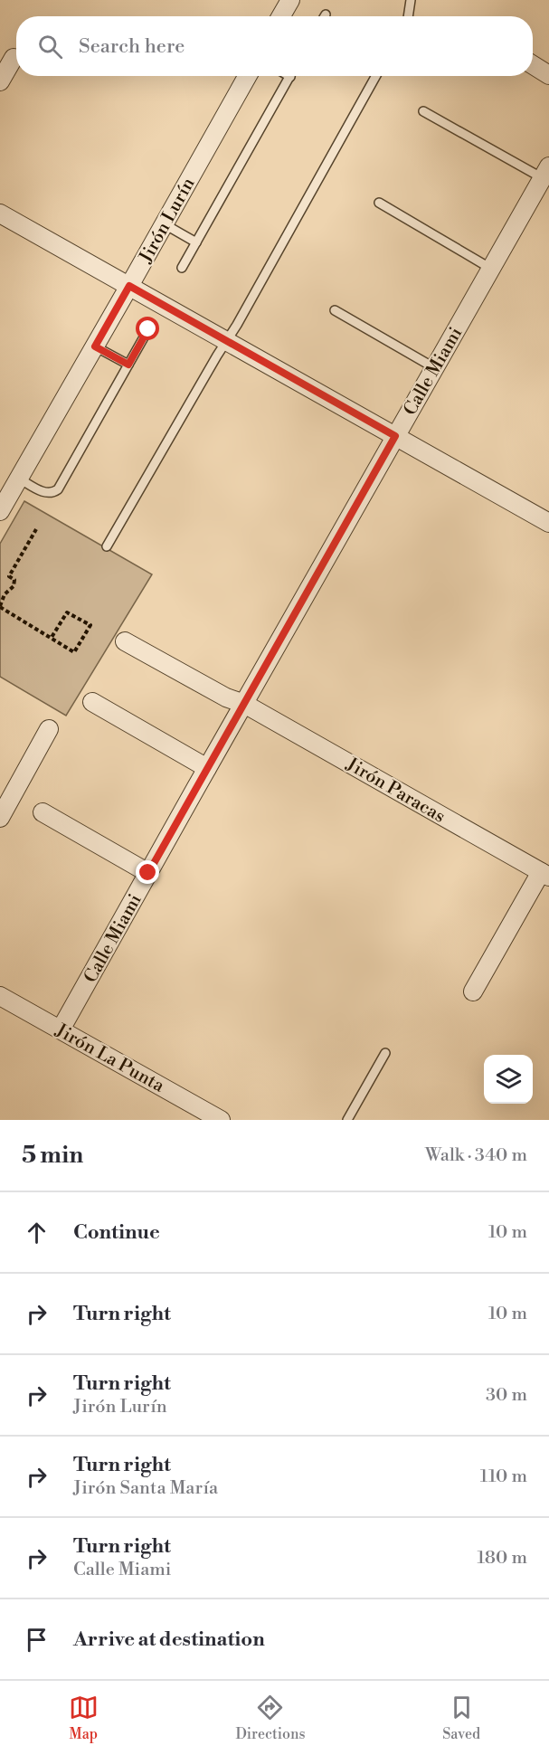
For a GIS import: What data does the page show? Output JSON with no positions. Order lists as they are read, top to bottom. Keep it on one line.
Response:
{"streets":{"street":["Jirón Lurín","Calle Miami","Jirón Paracas","Jirón La Punta"]},"crossings":[["Calle Miami","Jirón Paracas"],["Calle Miami","Jirón La Punta"]],"page":{"search":"Search here","heading":["5 min","Walk · 340 m"],"list":[["Continue","10 m"],["Turn right","10 m"],["Turn right","Jirón Lurín","30 m"],["Turn right","Jirón Santa María","110 m"],["Turn right","Calle Miami","180 m"],"Arrive at destination"],"nav":["Map","Directions","Saved"]}}
